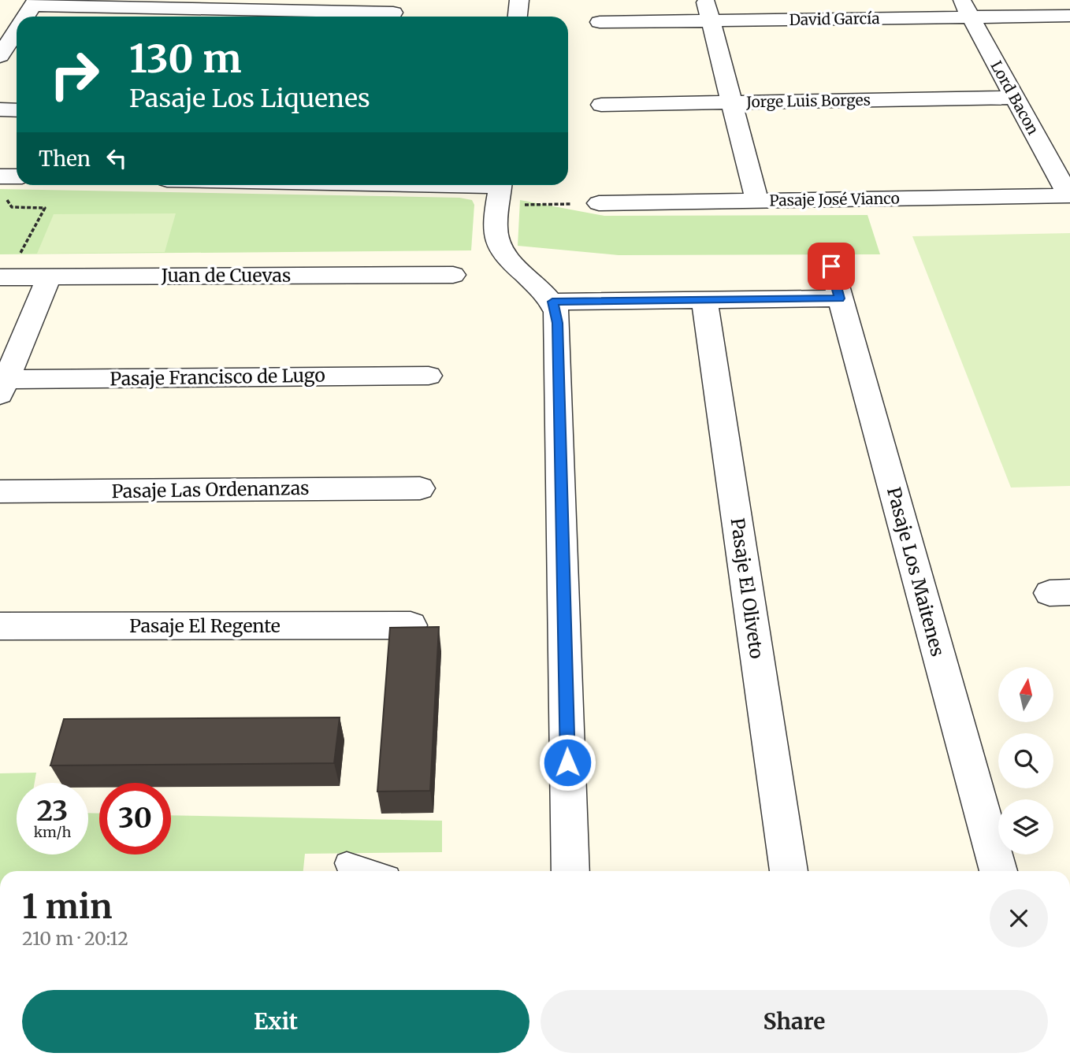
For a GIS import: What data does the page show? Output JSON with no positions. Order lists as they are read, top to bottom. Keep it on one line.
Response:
{"streets":{"street":["David García","Lord Bacon","Jorge Luis Borges","Pasaje José Vianco","Juan de Cuevas","Pasaje Francisco de Lugo","Pasaje Las Ordenanzas","Pasaje Los Maitenes","Pasaje El Oliveto","Pasaje El Regente"]},"crossings":[["David García","Lord Bacon"],["Lord Bacon","Jorge Luis Borges"],["Lord Bacon","Pasaje José Vianco"]],"north":"top","page":{"turn":["130 m","Pasaje Los Liquenes"],"then":"Then","speed":"23 km/h","limit":"30","heading":["1 min","210 m · 20:12"],"buttons":["Exit","Share"]}}
